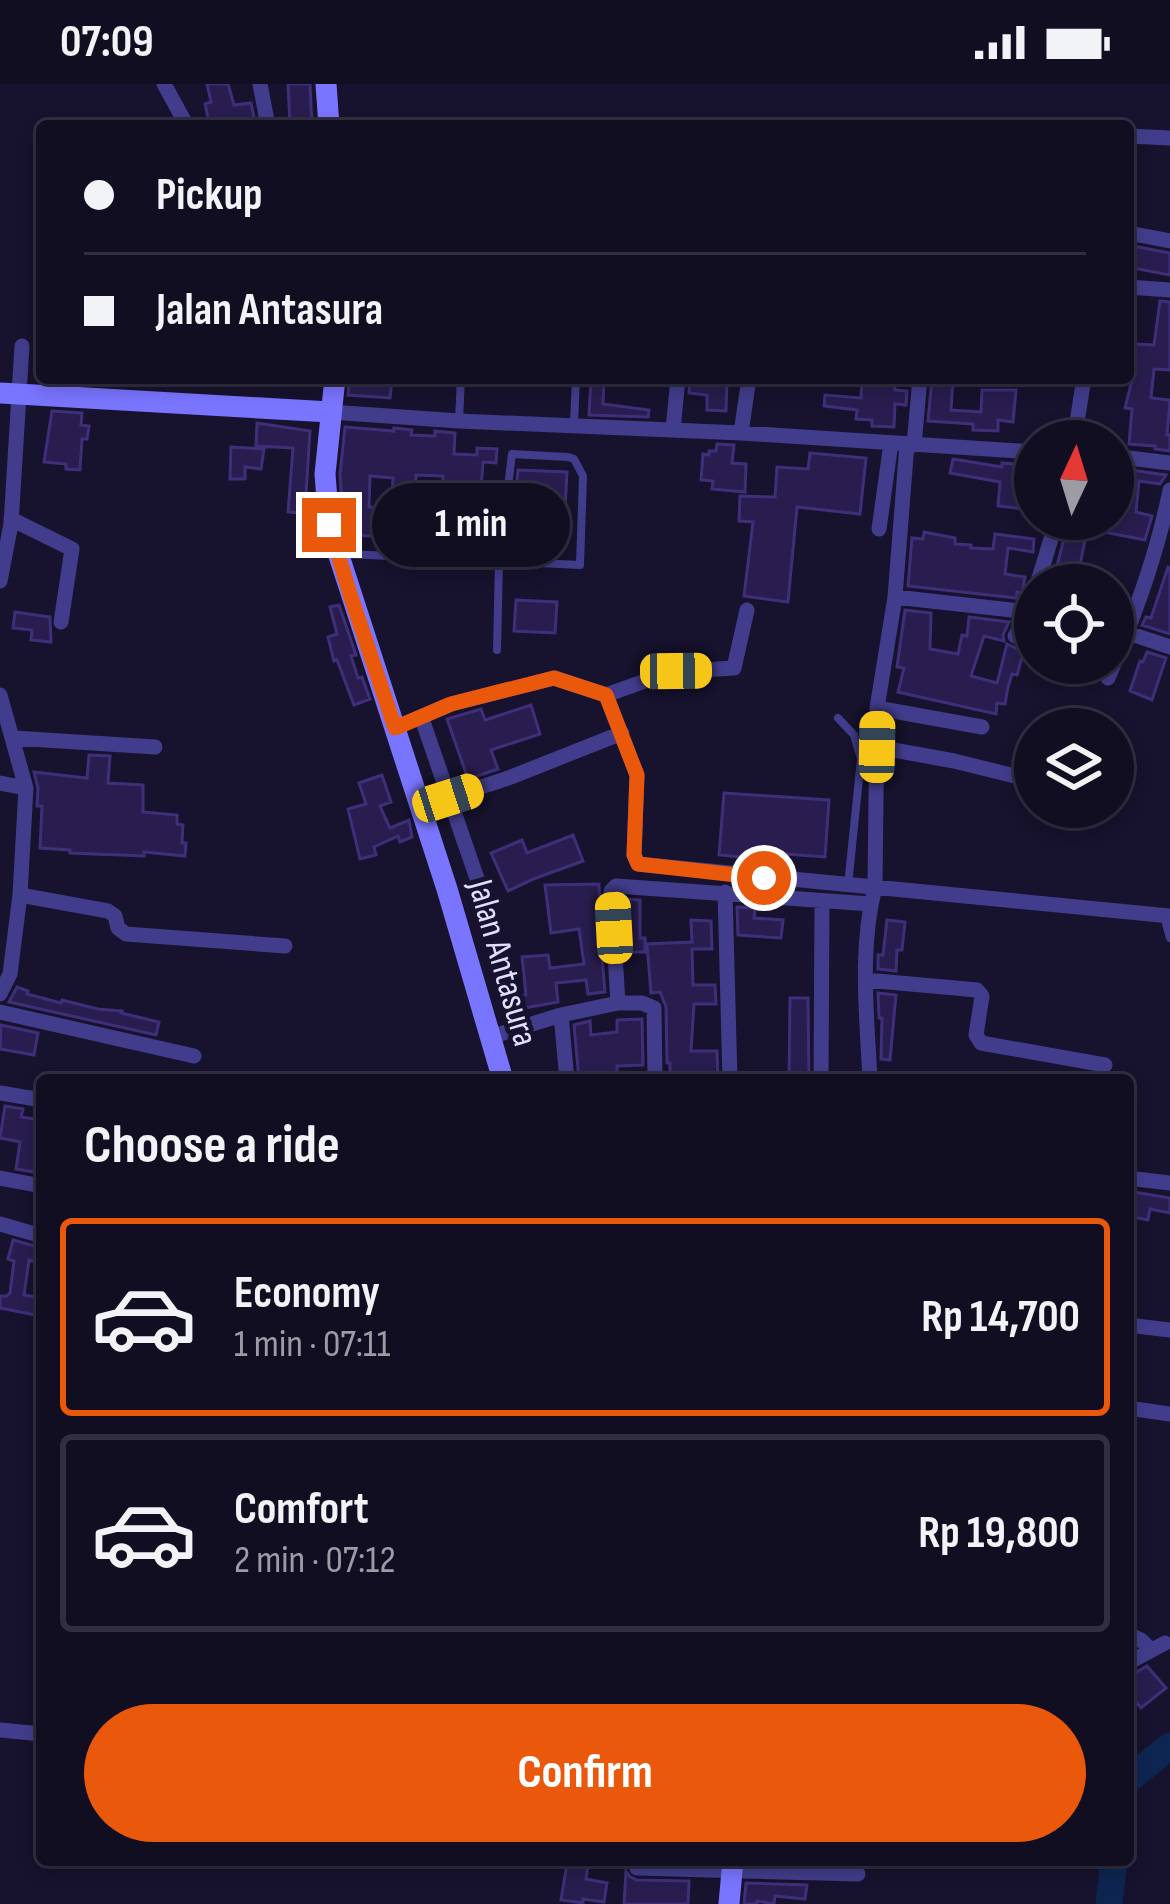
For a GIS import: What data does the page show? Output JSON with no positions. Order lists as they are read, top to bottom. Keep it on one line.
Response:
{"streets":{"main road":["Jalan Antasura"]},"north":"top","page":{"status":"07:09","banner":["Pickup","Jalan Antasura"],"bubble":"1 min","heading":"Choose a ride","list":[{"name":"Economy","note":"1 min · 07:11","value":"Rp 14,700"},{"name":"Comfort","note":"2 min · 07:12","value":"Rp 19,800"}],"buttons":"Confirm"}}
